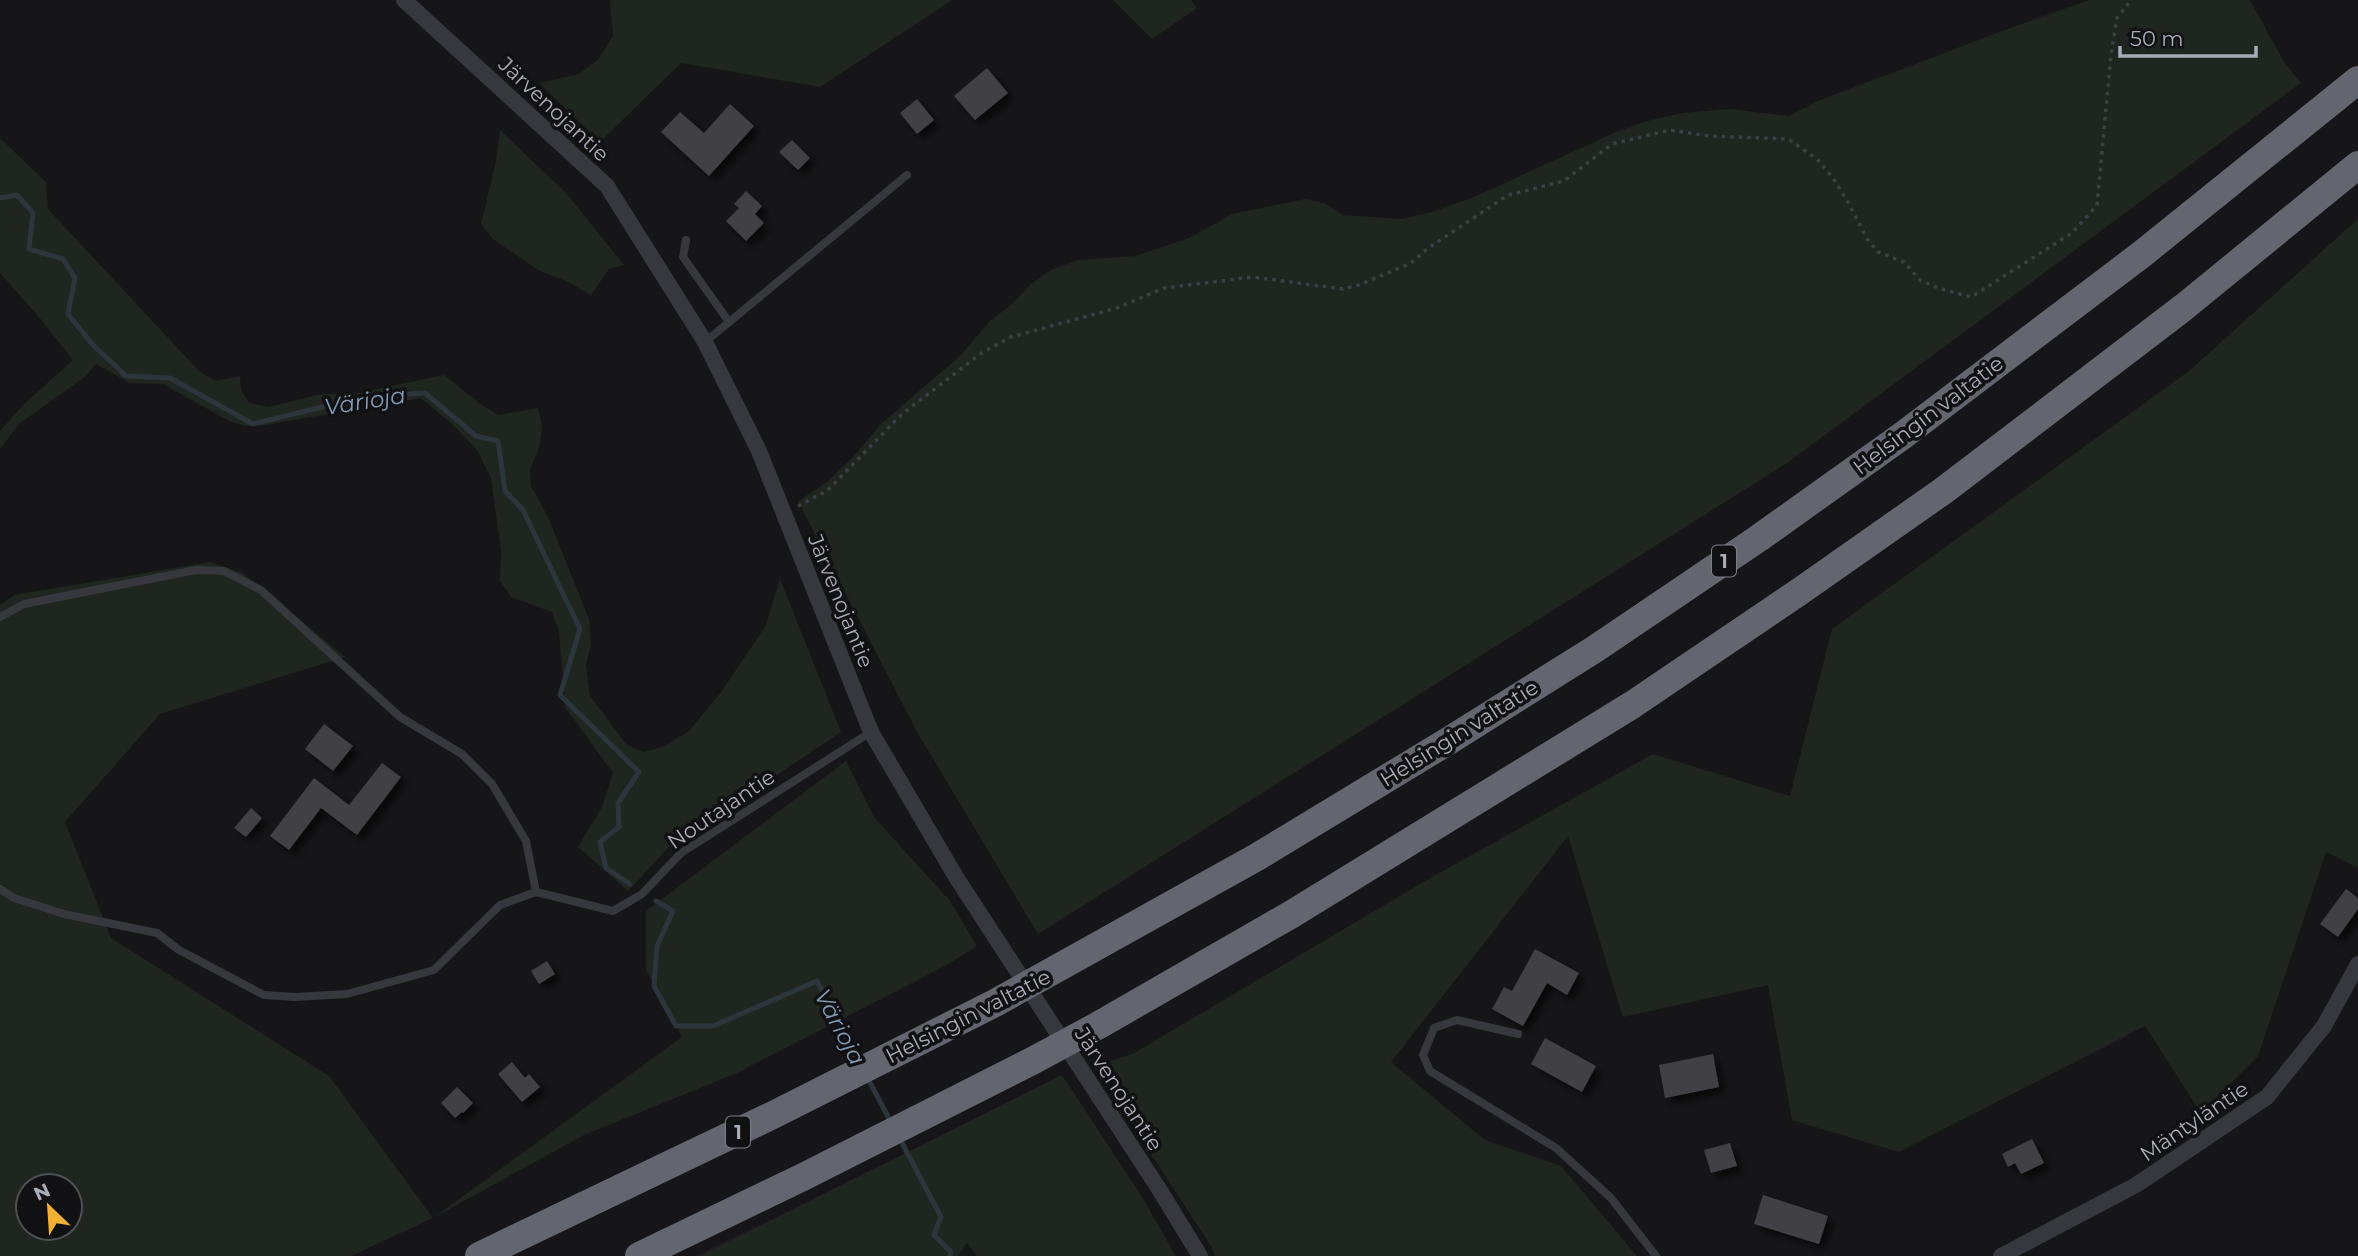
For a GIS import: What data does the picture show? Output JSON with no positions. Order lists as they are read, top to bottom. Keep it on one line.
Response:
{"streets":{"highway":["Helsingin valtatie","1"],"street":["Järvenojantie","Mäntyläntie"],"lane":["Noutajantie"]},"crossings":[["Järvenojantie","Noutajantie"]],"water":["Värioja"],"scale_bar":"50 m","north":"top left"}
